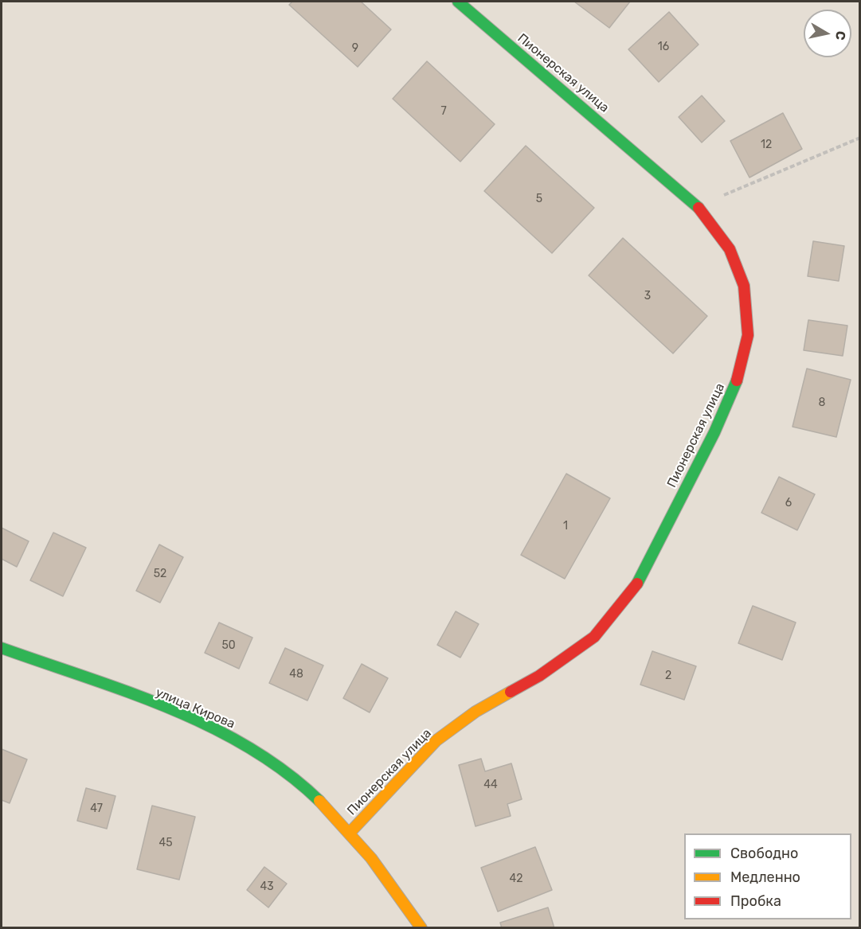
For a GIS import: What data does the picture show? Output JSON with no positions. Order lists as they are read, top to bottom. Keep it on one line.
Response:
{"streets":{"street":["Пионерская улица","улица Кирова"]},"crossings":[["Пионерская улица","улица Кирова"]],"house_numbers":["16","9","7","12","5","3","8","6","1","52","50","48","2","44","47","45","42","43"],"legend":["Свободно","Медленно","Пробка"],"north":"right"}
